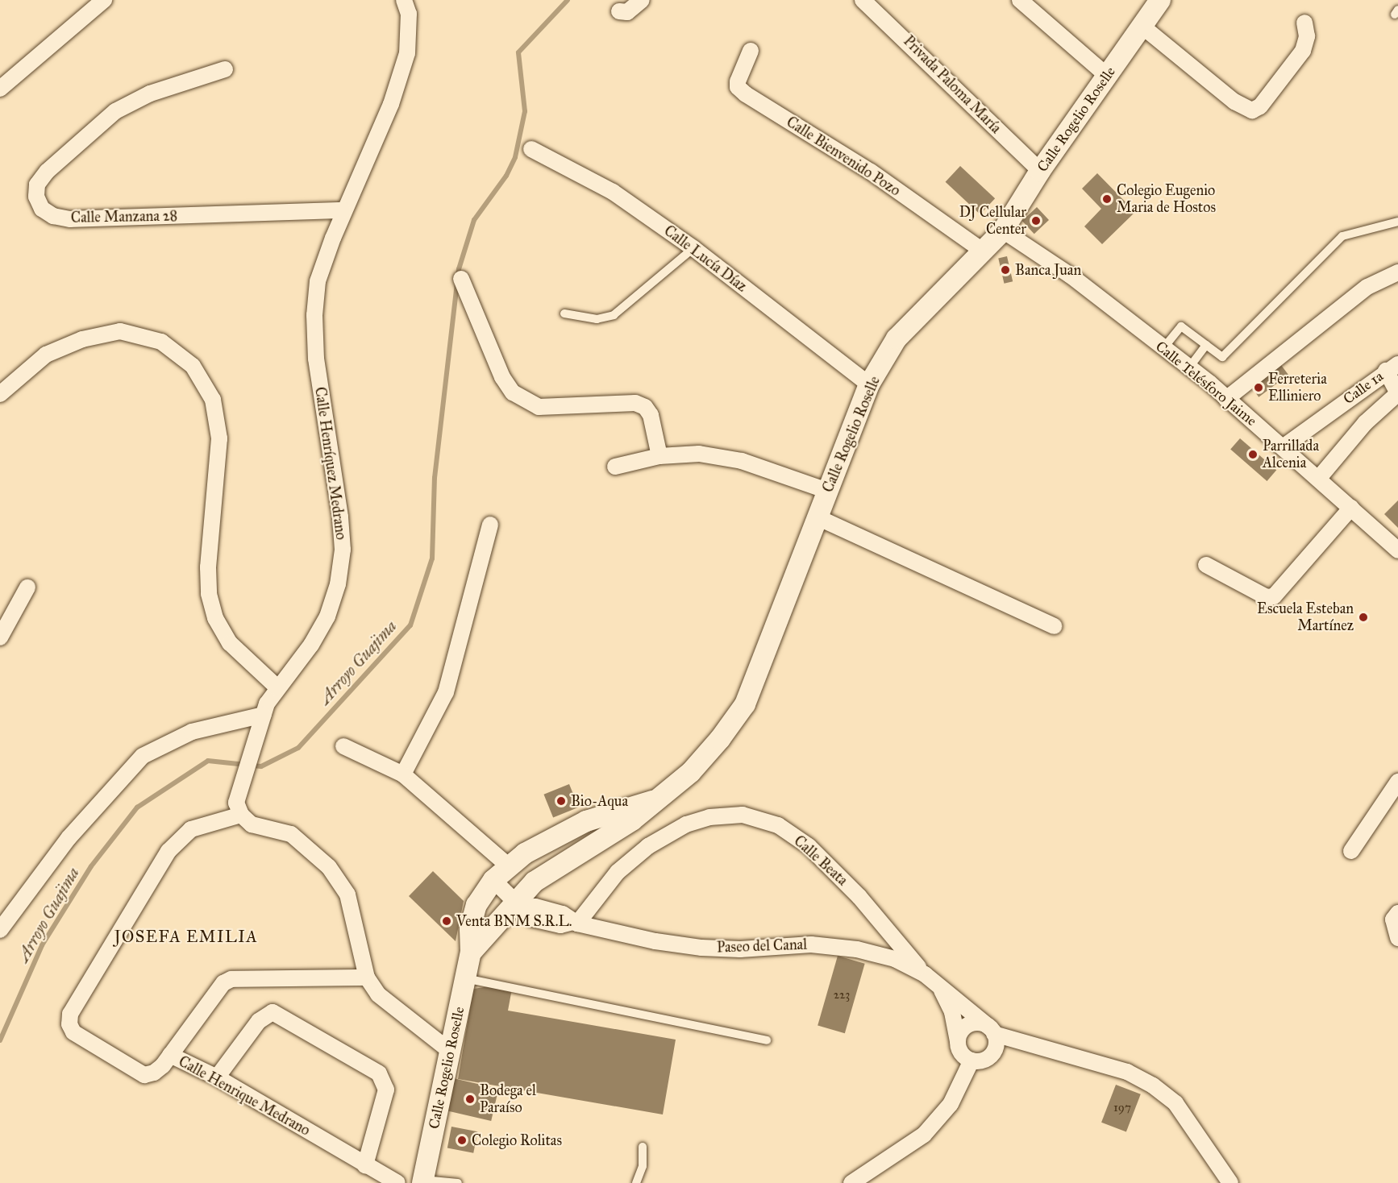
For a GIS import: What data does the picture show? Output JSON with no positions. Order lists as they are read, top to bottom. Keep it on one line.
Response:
{"streets":{"street":["Privada Paloma María","Calle Rogelio Roselle","Calle Bienvenido Pozo","Calle Manzana 28","Calle Lucía Díaz","Calle Telésforo Jaime","Calle 1a","Calle Henríquez Medrano","Calle Beata","Paseo del Canal","Calle Henrique Medrano"]},"crossings":[["Privada Paloma María","Calle Rogelio Roselle"],["Calle Rogelio Roselle","Calle Bienvenido Pozo"],["Calle Rogelio Roselle","Calle Lucía Díaz"],["Calle Rogelio Roselle","Calle Telésforo Jaime"],["Calle Rogelio Roselle","Paseo del Canal"],["Calle Manzana 28","Calle Henríquez Medrano"],["Calle Telésforo Jaime","Calle 1a"],["Calle Henríquez Medrano","Calle Henrique Medrano"],["Calle Beata","Paseo del Canal"]],"districts":["JOSEFA EMILIA"],"water":["Arroyo Guajima"],"places":["Colegio Eugenio Maria de Hostos","DJ Cellular Center","Banca Juan","Ferreteria Elliniero","Parrillada Alcenia","Escuela Esteban Martínez","Bio-Aqua","Venta BNM S.R.L.","Bodega el Paraíso","Colegio Rolitas"],"house_numbers":["223","197"]}
